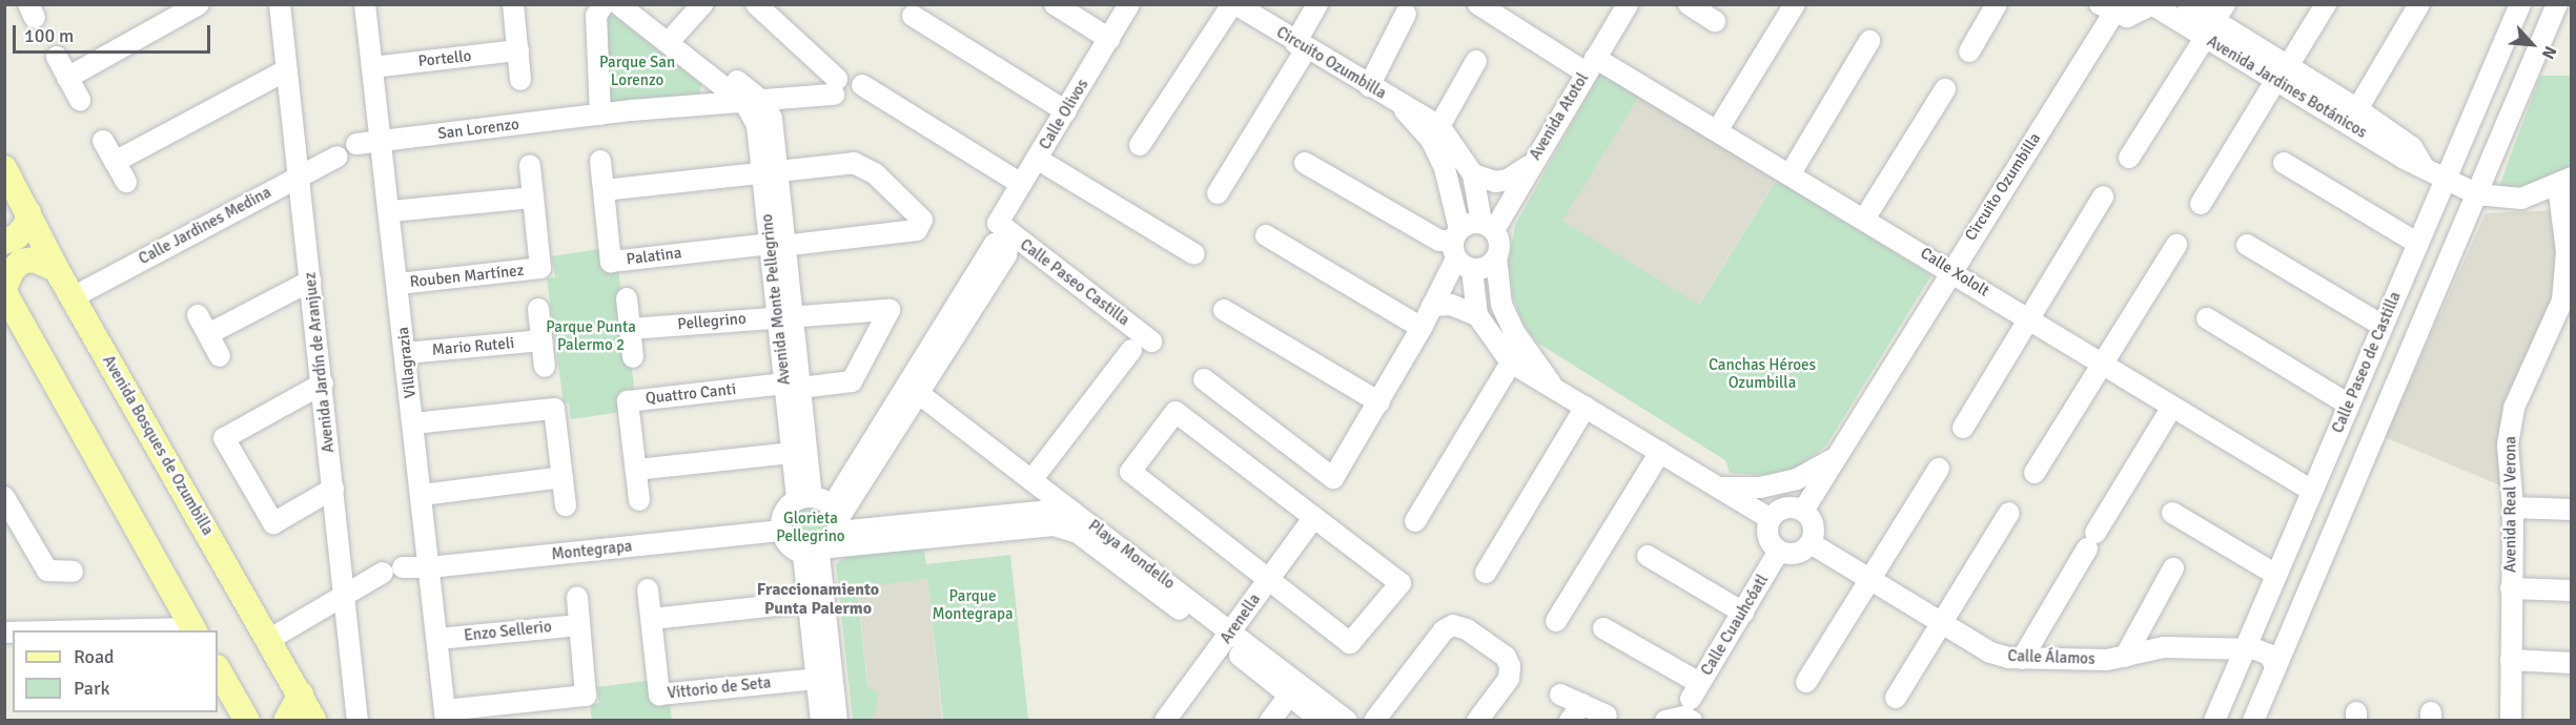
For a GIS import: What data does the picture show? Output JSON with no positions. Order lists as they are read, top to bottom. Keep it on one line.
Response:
{"streets":{"main road":["Avenida Bosques de Ozumbilla"],"street":["Portello","Circuito Ozumbilla","Avenida Jardines Botánicos","Calle Olivos","Avenida Atotol","San Lorenzo","Calle Jardines Medina","Palatina","Calle Xololt","Rouben Martínez","Calle Paseo Castilla","Avenida Monte Pellegrino","Pellegrino","Mario Ruteli","Avenida Jardín de Aranjuez","Villagrazia","Calle Paseo de Castilla","Quattro Canti","Avenida Real Verona","Montegrapa","Playa Mondello","Arenella","Calle Cuauhcóatl","Enzo Sellerio","Calle Álamos","Vittorio de Seta"]},"crossings":[["Portello","Villagrazia"],["Circuito Ozumbilla","Avenida Atotol"],["Circuito Ozumbilla","Calle Xololt"],["Circuito Ozumbilla","Calle Cuauhcóatl"],["Circuito Ozumbilla","Calle Álamos"],["Avenida Jardines Botánicos","Calle Paseo de Castilla"],["Calle Olivos","Calle Paseo Castilla"],["Avenida Atotol","Calle Xololt"],["San Lorenzo","Avenida Monte Pellegrino"],["San Lorenzo","Villagrazia"],["Calle Jardines Medina","Avenida Jardín de Aranjuez"],["Calle Jardines Medina","Avenida Bosques de Ozumbilla"],["Palatina","Avenida Monte Pellegrino"],["Calle Xololt","Calle Paseo de Castilla"],["Rouben Martínez","Villagrazia"],["Avenida Monte Pellegrino","Pellegrino"],["Avenida Monte Pellegrino","Quattro Canti"],["Pellegrino","Quattro Canti"],["Mario Ruteli","Villagrazia"],["Villagrazia","Montegrapa"],["Villagrazia","Enzo Sellerio"],["Calle Paseo de Castilla","Calle Álamos"],["Playa Mondello","Arenella"],["Calle Cuauhcóatl","Calle Álamos"]],"districts":["Fraccionamiento Punta Palermo"],"parks":["Parque San Lorenzo","Parque Punta Palermo 2","Canchas Héroes Ozumbilla","Glorieta Pellegrino","Parque Montegrapa"],"legend":["Road","Park"],"scale_bar":"100 m","north":"bottom right"}
